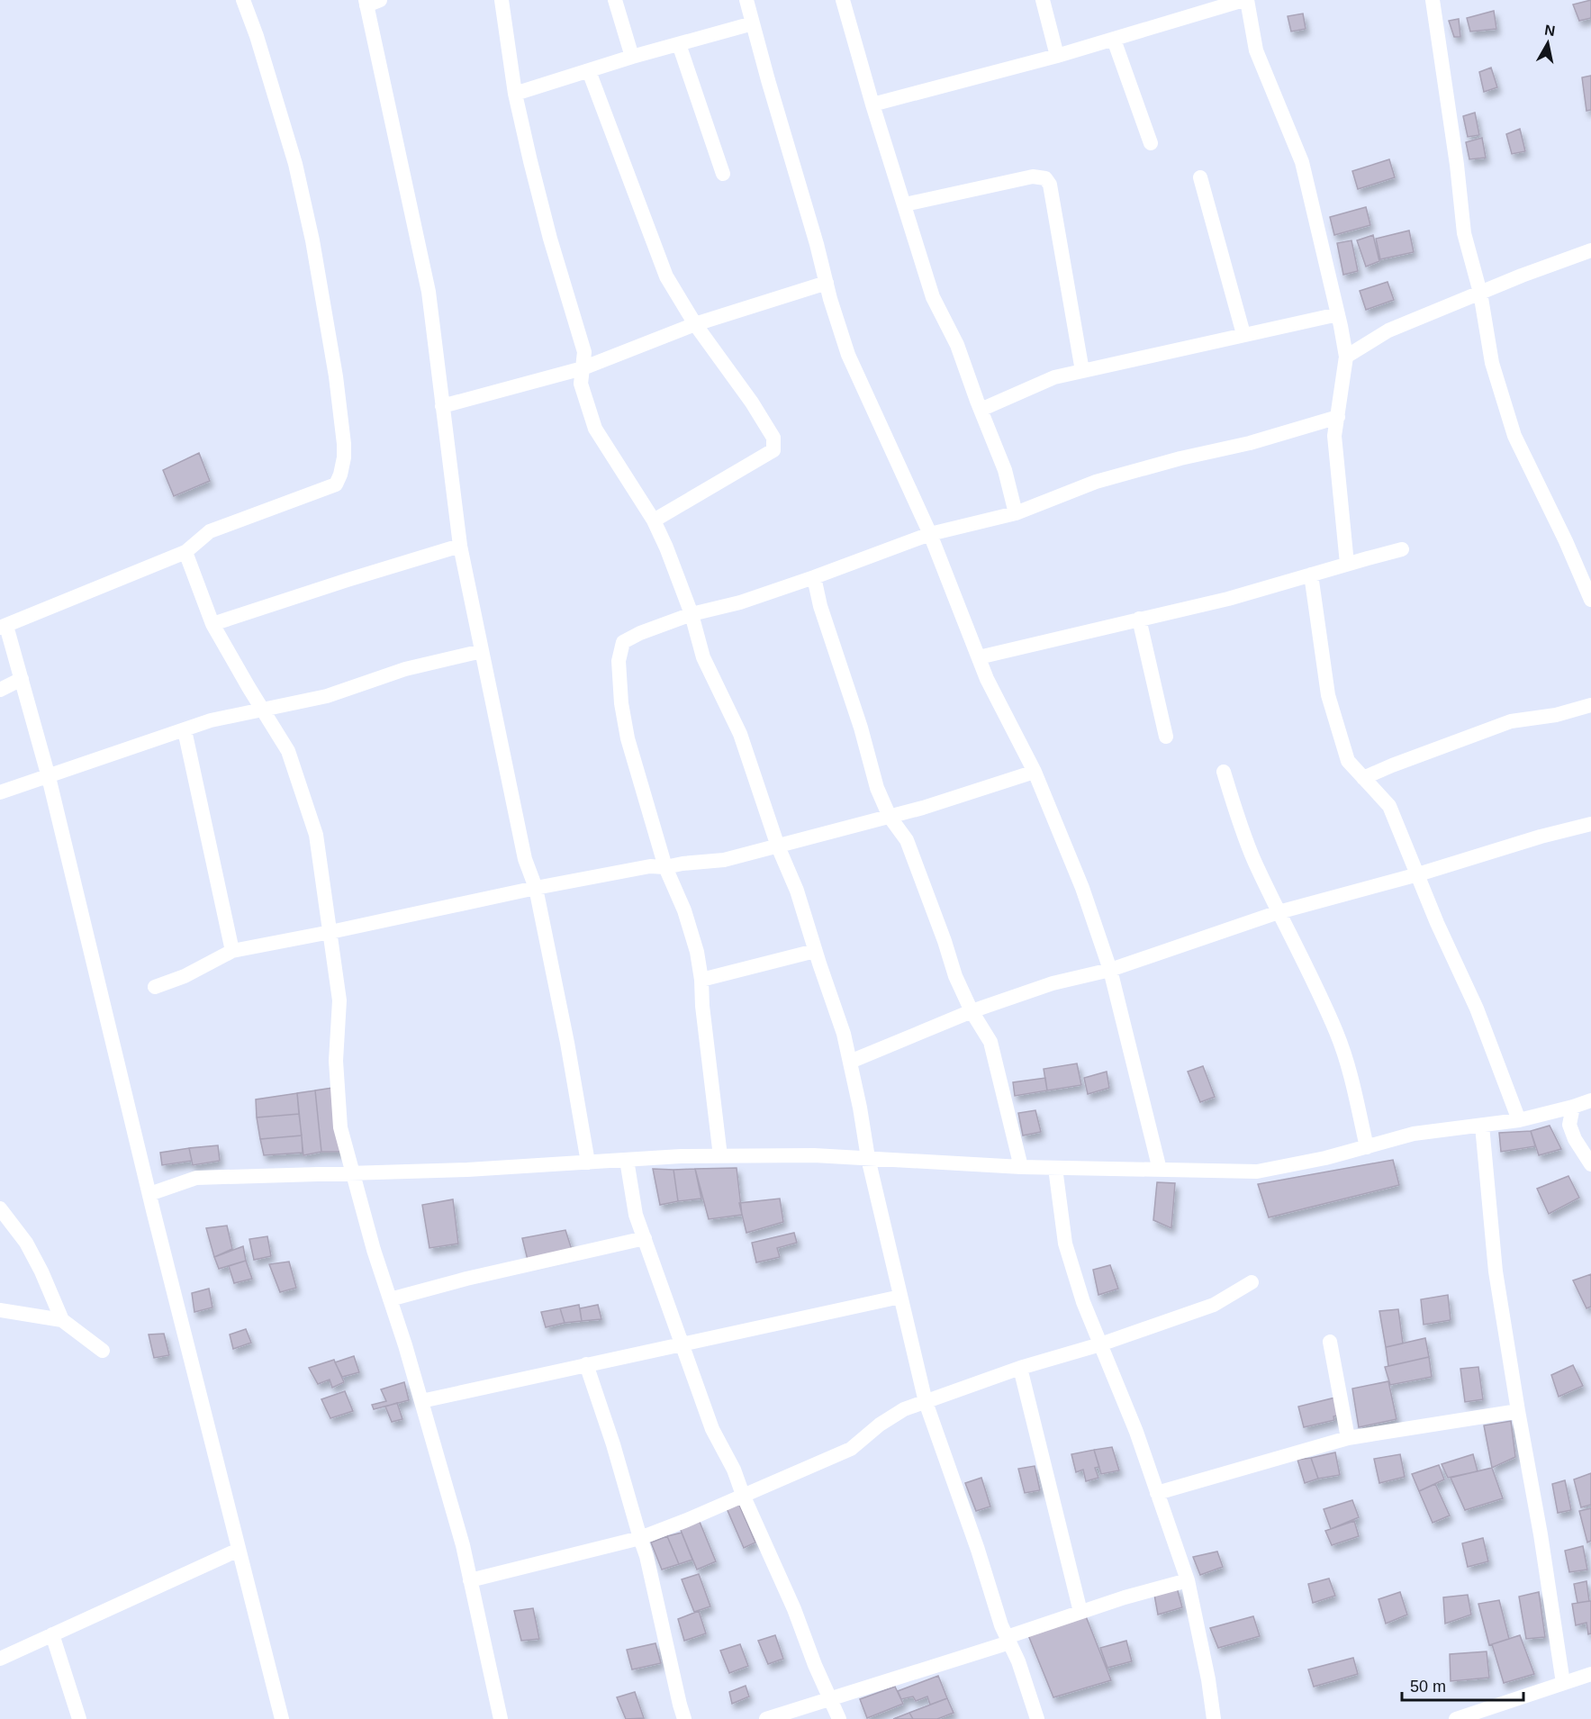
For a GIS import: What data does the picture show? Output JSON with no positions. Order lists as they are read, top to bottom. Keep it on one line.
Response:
{"scale_bar":"50 m","north":"top"}
